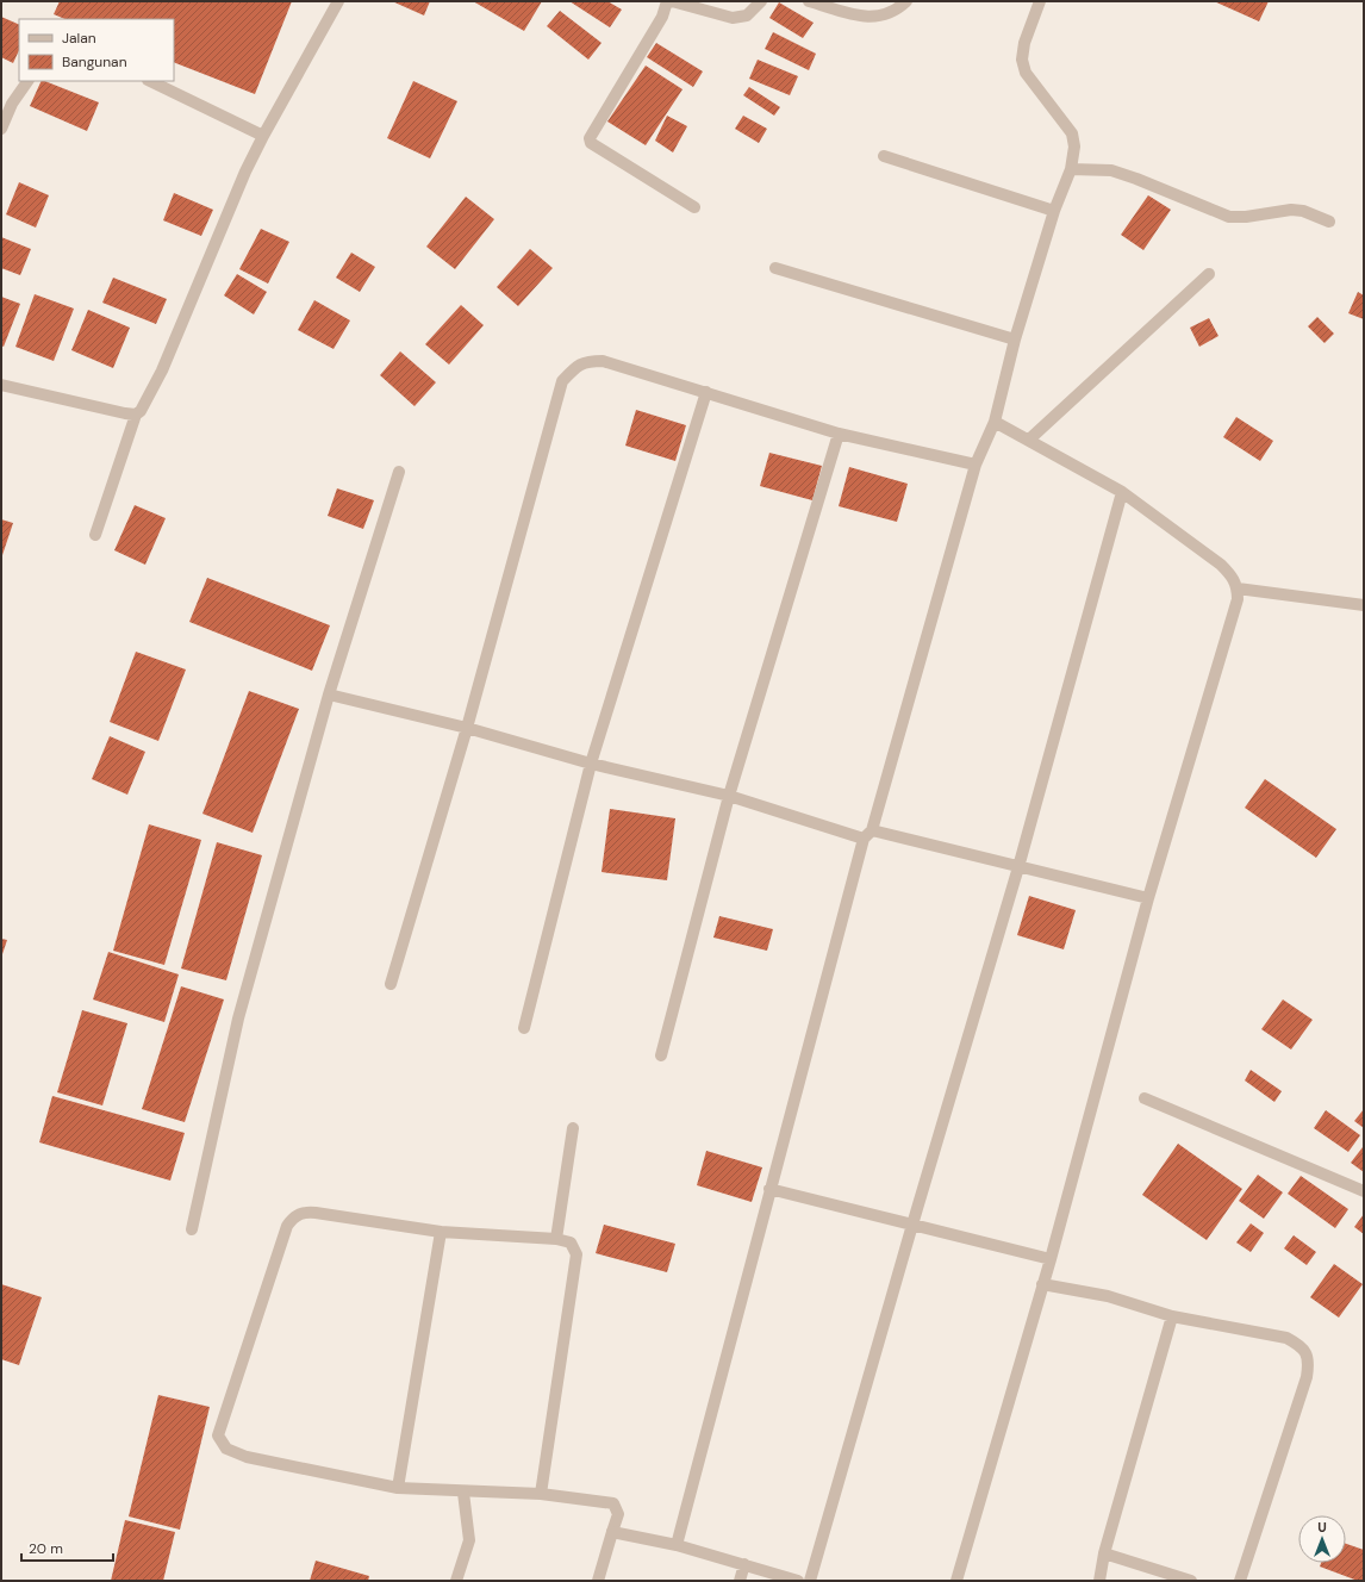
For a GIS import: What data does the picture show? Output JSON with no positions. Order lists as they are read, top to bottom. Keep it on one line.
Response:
{"legend":["Jalan","Bangunan"],"scale_bar":"20 m","north":"top"}
